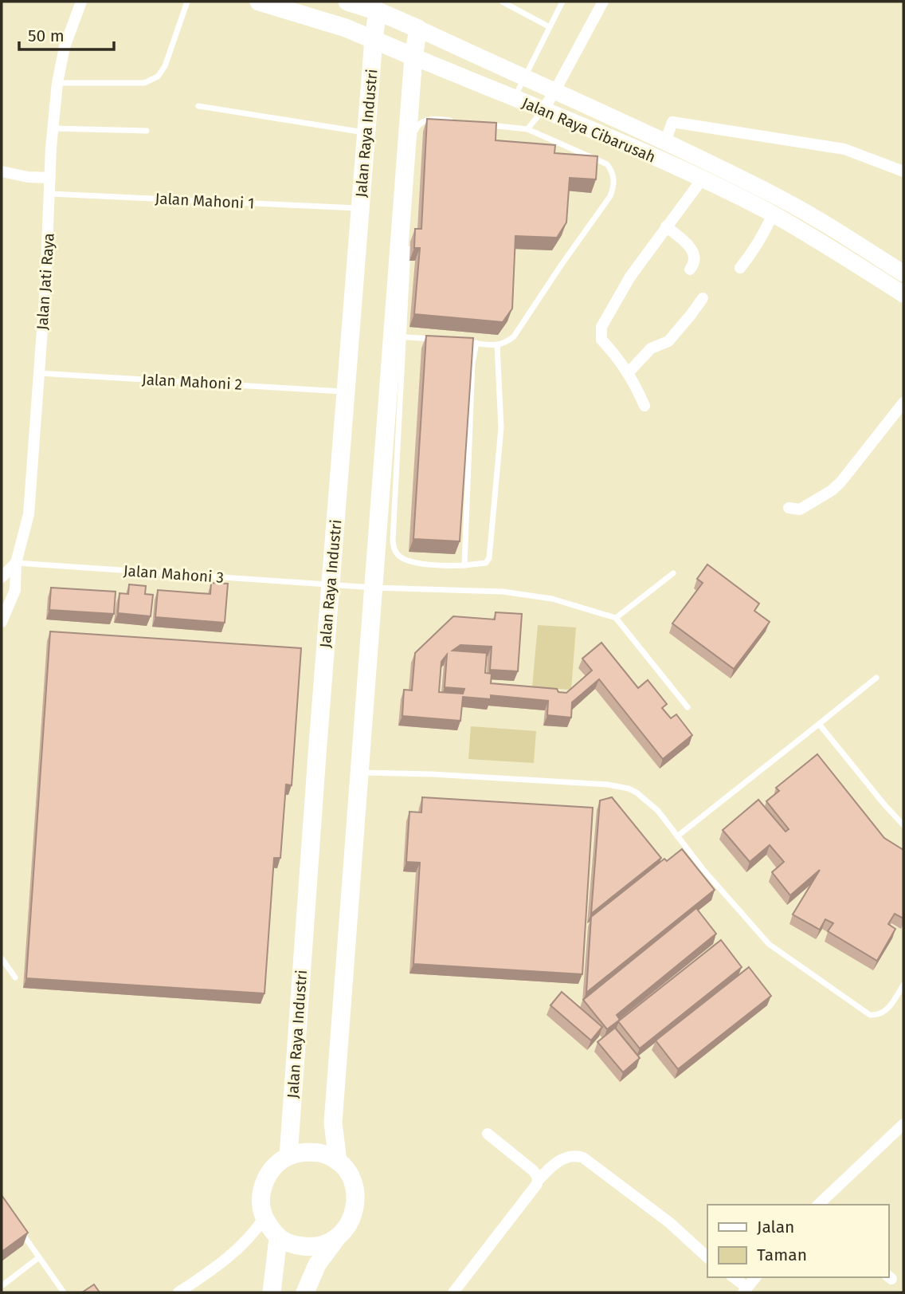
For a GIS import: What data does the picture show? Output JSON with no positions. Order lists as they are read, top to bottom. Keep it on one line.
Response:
{"streets":{"main road":["Jalan Raya Cibarusah","Jalan Raya Industri"],"street":["Jalan Jati Raya"],"lane":["Jalan Mahoni 1","Jalan Mahoni 2","Jalan Mahoni 3"]},"crossings":[["Jalan Raya Cibarusah","Jalan Raya Industri"],["Jalan Raya Industri","Jalan Mahoni 1"],["Jalan Raya Industri","Jalan Mahoni 2"],["Jalan Raya Industri","Jalan Mahoni 3"],["Jalan Mahoni 1","Jalan Jati Raya"],["Jalan Jati Raya","Jalan Mahoni 2"],["Jalan Jati Raya","Jalan Mahoni 3"]],"legend":["Jalan","Taman"],"scale_bar":"50 m"}
